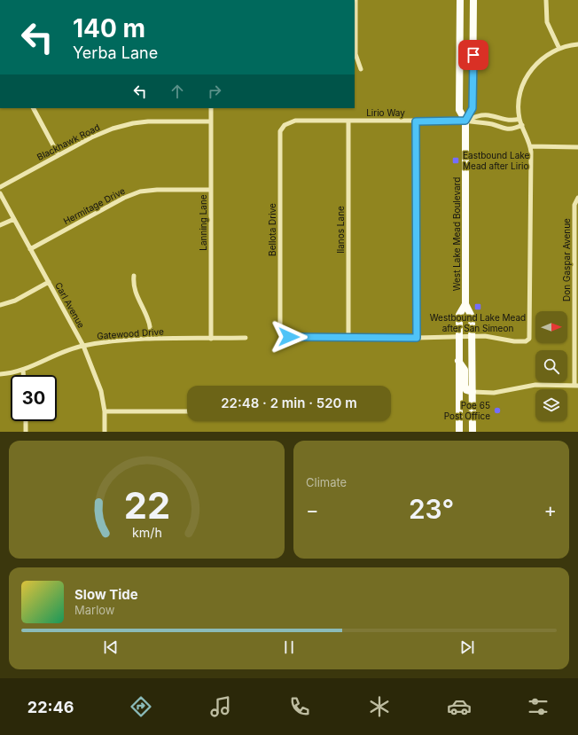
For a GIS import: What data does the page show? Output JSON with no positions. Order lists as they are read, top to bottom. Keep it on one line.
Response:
{"streets":{"main road":["West Lake Mead Boulevard"],"street":["Lirio Way","Blackhawk Road","Hermitage Drive","Lanning Lane","Bellota Drive","Ilanos Lane","Don Gaspar Avenue","Carl Avenue","Gatewood Drive"]},"crossings":[["Lirio Way","Bellota Drive"],["Lirio Way","Ilanos Lane"],["Lirio Way","West Lake Mead Boulevard"],["Blackhawk Road","Lanning Lane"],["Hermitage Drive","Lanning Lane"],["Hermitage Drive","Carl Avenue"],["Lanning Lane","Gatewood Drive"],["Bellota Drive","Ilanos Lane"],["Carl Avenue","Gatewood Drive"]],"places":{"transit":["Eastbound Lake Mead after Lirio","Westbound Lake Mead after San Simeon"],"other":["Poe 65 Post Office"]},"north":"right","page":{"turn":["140 m","Yerba Lane"],"limit":"30","trip":"22:48 · 2 min · 520 m","tile":"Climate","heat":["−","23°","+"],"song":["Slow Tide","Marlow"],"tabs":"22:46","gauge":["22","km/h"]}}
